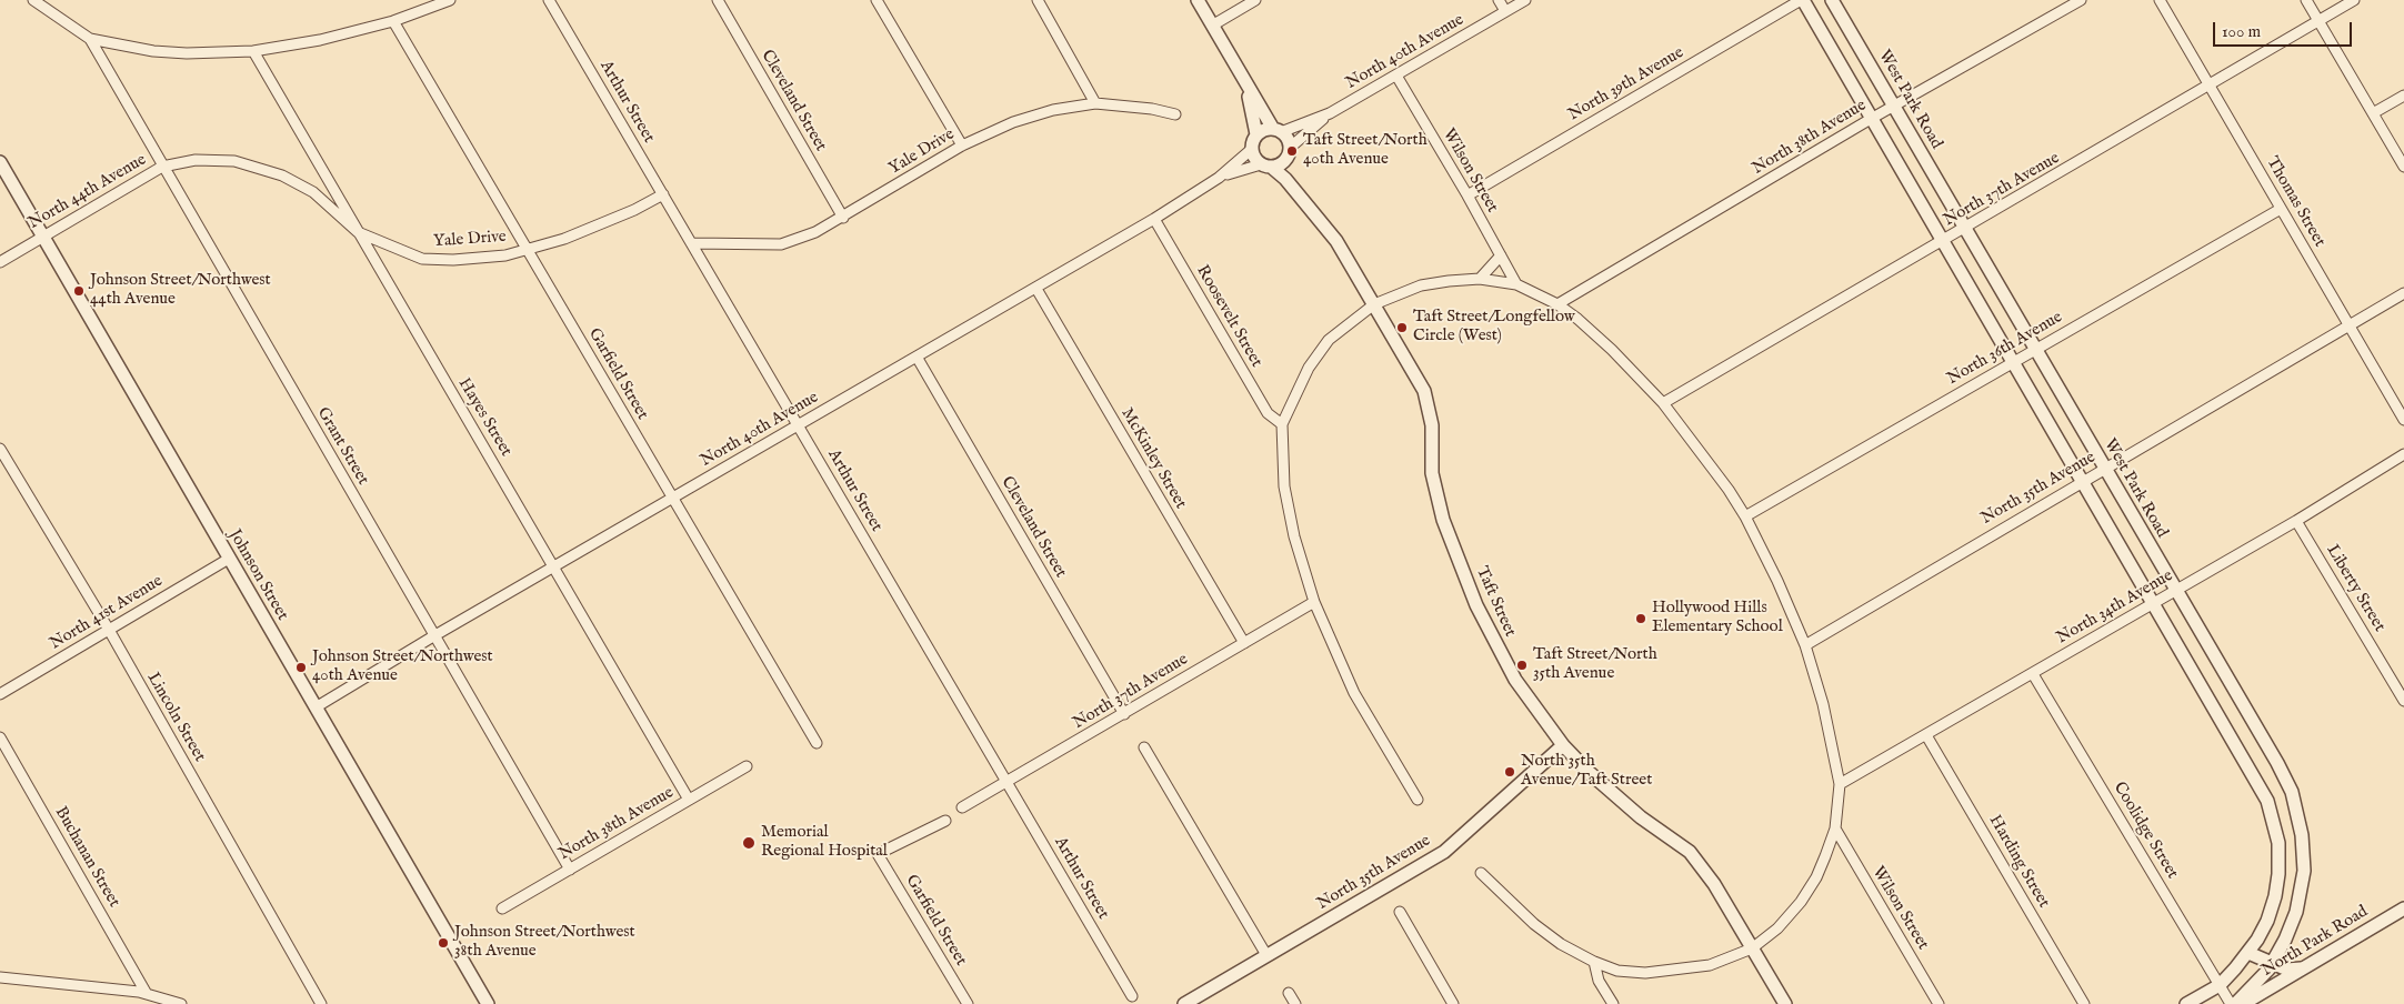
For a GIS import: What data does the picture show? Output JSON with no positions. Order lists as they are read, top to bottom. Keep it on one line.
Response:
{"streets":{"street":["North 40th Avenue","North 39th Avenue","West Park Road","Cleveland Street","Arthur Street","North 38th Avenue","Yale Drive","Wilson Street","North 37th Avenue","North 44th Avenue","Thomas Street","Roosevelt Street","North 36th Avenue","Garfield Street","Hayes Street","Grant Street","McKinley Street","North 35th Avenue","Johnson Street","Liberty Street","Taft Street","North 34th Avenue","North 41st Avenue","Lincoln Street","Coolidge Street","Buchanan Street","Harding Street","North Park Road"]},"crossings":[["North 40th Avenue","Cleveland Street"],["North 40th Avenue","Arthur Street"],["North 40th Avenue","Wilson Street"],["North 40th Avenue","Roosevelt Street"],["North 40th Avenue","Garfield Street"],["North 40th Avenue","Hayes Street"],["North 40th Avenue","Grant Street"],["North 40th Avenue","McKinley Street"],["North 40th Avenue","Johnson Street"],["North 40th Avenue","Taft Street"],["North 39th Avenue","Wilson Street"],["West Park Road","North 38th Avenue"],["West Park Road","North 37th Avenue"],["West Park Road","North 36th Avenue"],["West Park Road","North 35th Avenue"],["West Park Road","North 34th Avenue"],["Cleveland Street","Yale Drive"],["Cleveland Street","North 37th Avenue"],["Arthur Street","Yale Drive"],["Arthur Street","North 37th Avenue"],["North 38th Avenue","Hayes Street"],["North 38th Avenue","Grant Street"],["Yale Drive","North 44th Avenue"],["Yale Drive","Garfield Street"],["Yale Drive","Hayes Street"],["Yale Drive","Grant Street"],["North 37th Avenue","Thomas Street"],["North 37th Avenue","McKinley Street"],["North 44th Avenue","Grant Street"],["North 44th Avenue","Johnson Street"],["Thomas Street","North 36th Avenue"],["Thomas Street","North 35th Avenue"],["North 35th Avenue","Taft Street"],["Johnson Street","North 41st Avenue"],["Liberty Street","North 34th Avenue"],["North 34th Avenue","Coolidge Street"],["North 34th Avenue","Harding Street"],["North 41st Avenue","Lincoln Street"]],"places":["Taft Street/North 40th Avenue","Johnson Street/Northwest 44th Avenue","Taft Street/Longfellow Circle (West)","Hollywood Hills Elementary School","Taft Street/North 35th Avenue","Johnson Street/Northwest 40th Avenue","North 35th Avenue/Taft Street","Memorial Regional Hospital","Johnson Street/Northwest 38th Avenue"],"scale_bar":"100 m"}
